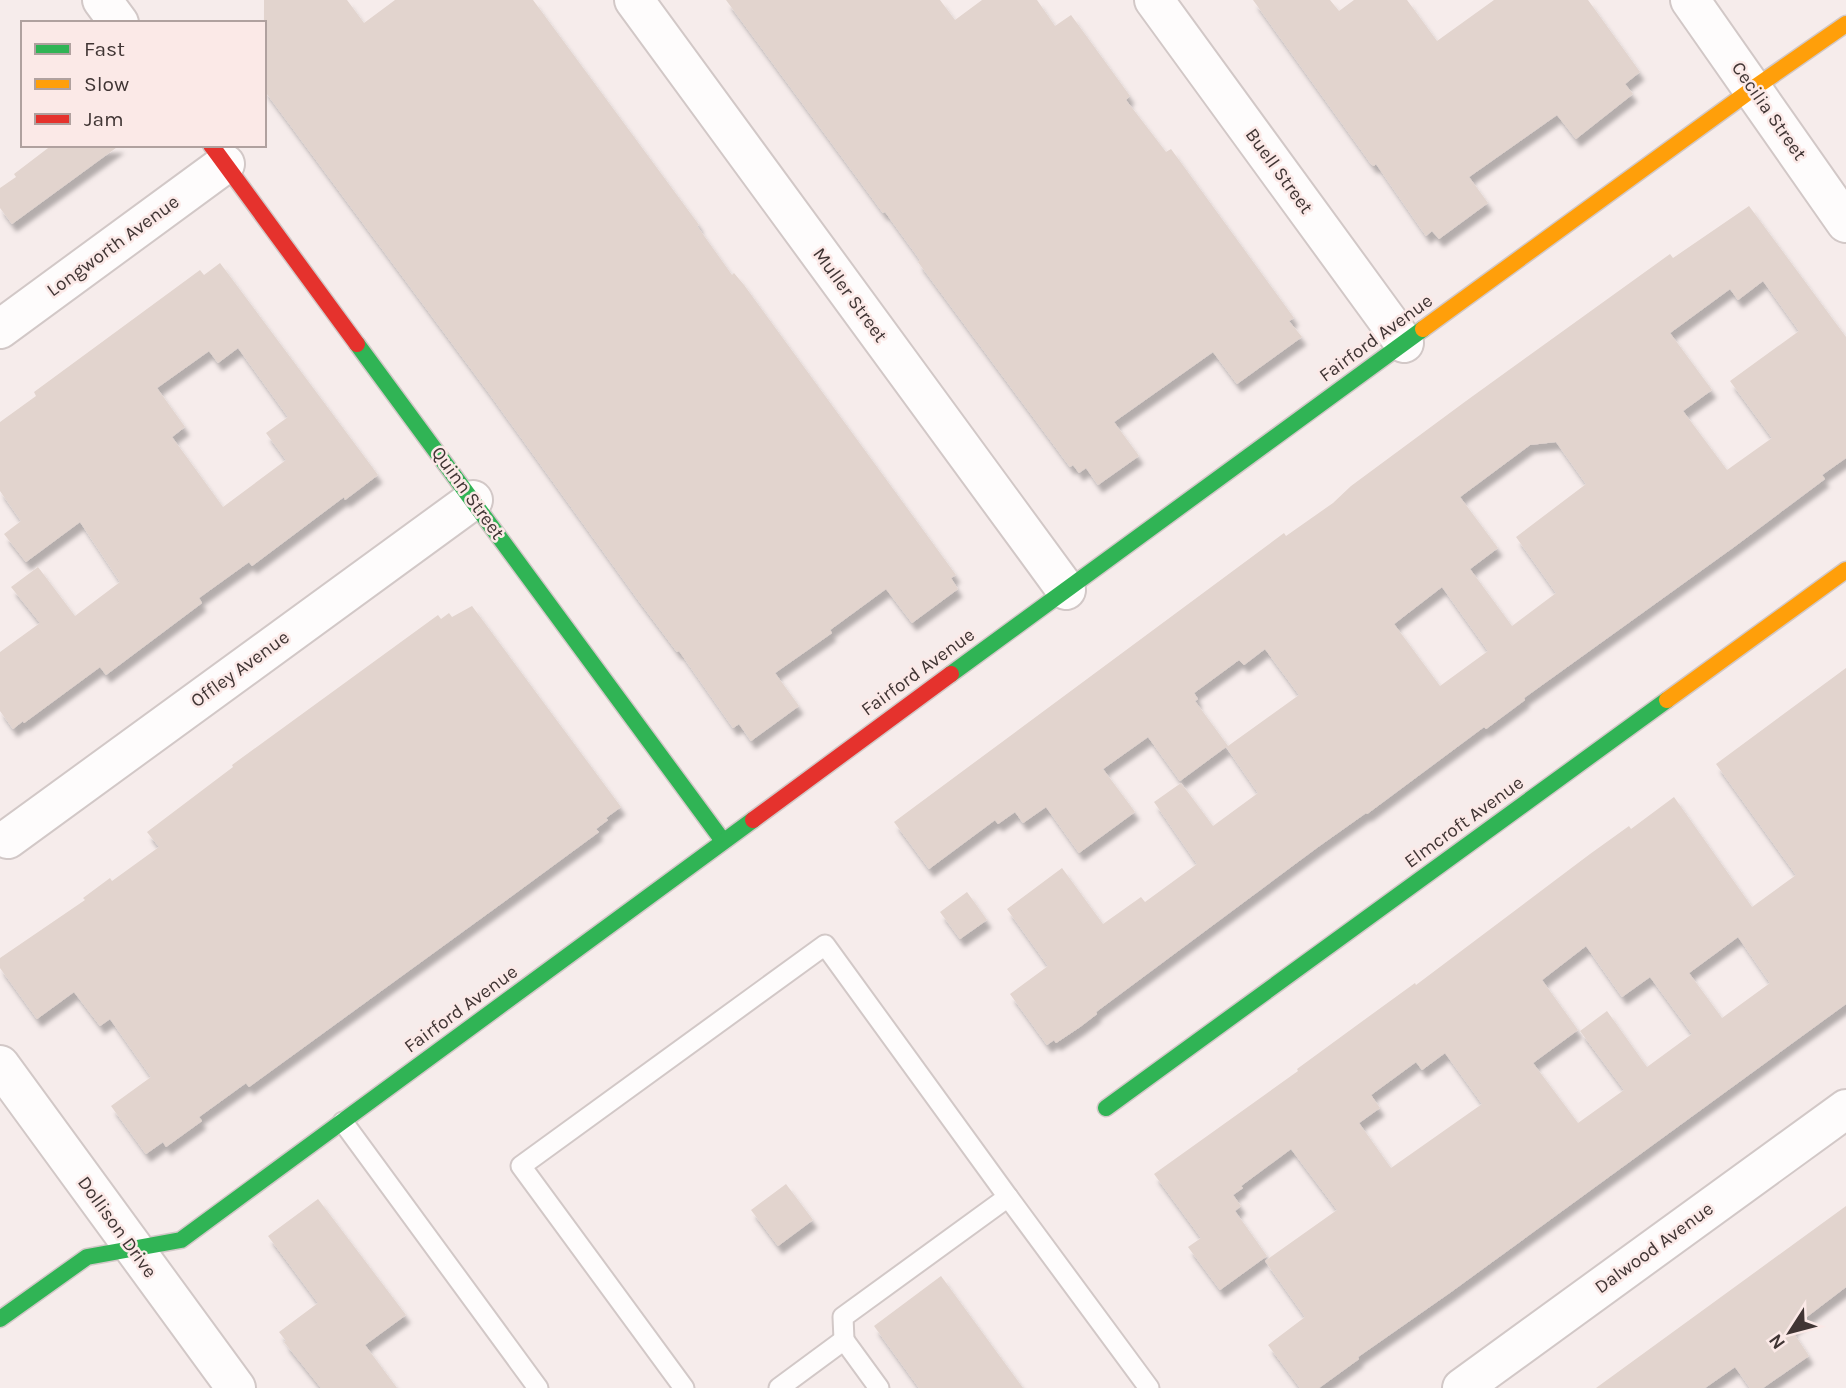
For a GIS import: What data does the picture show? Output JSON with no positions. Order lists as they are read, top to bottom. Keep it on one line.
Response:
{"streets":{"street":["Cecilia Street","Buell Street","Longworth Avenue","Muller Street","Fairford Avenue","Quinn Street","Offley Avenue","Elmcroft Avenue","Dollison Drive","Dalwood Avenue"]},"crossings":[["Cecilia Street","Fairford Avenue"],["Buell Street","Fairford Avenue"],["Longworth Avenue","Quinn Street"],["Muller Street","Fairford Avenue"],["Fairford Avenue","Quinn Street"],["Fairford Avenue","Dollison Drive"],["Quinn Street","Offley Avenue"]],"legend":["Fast","Slow","Jam"],"north":"bottom left"}
